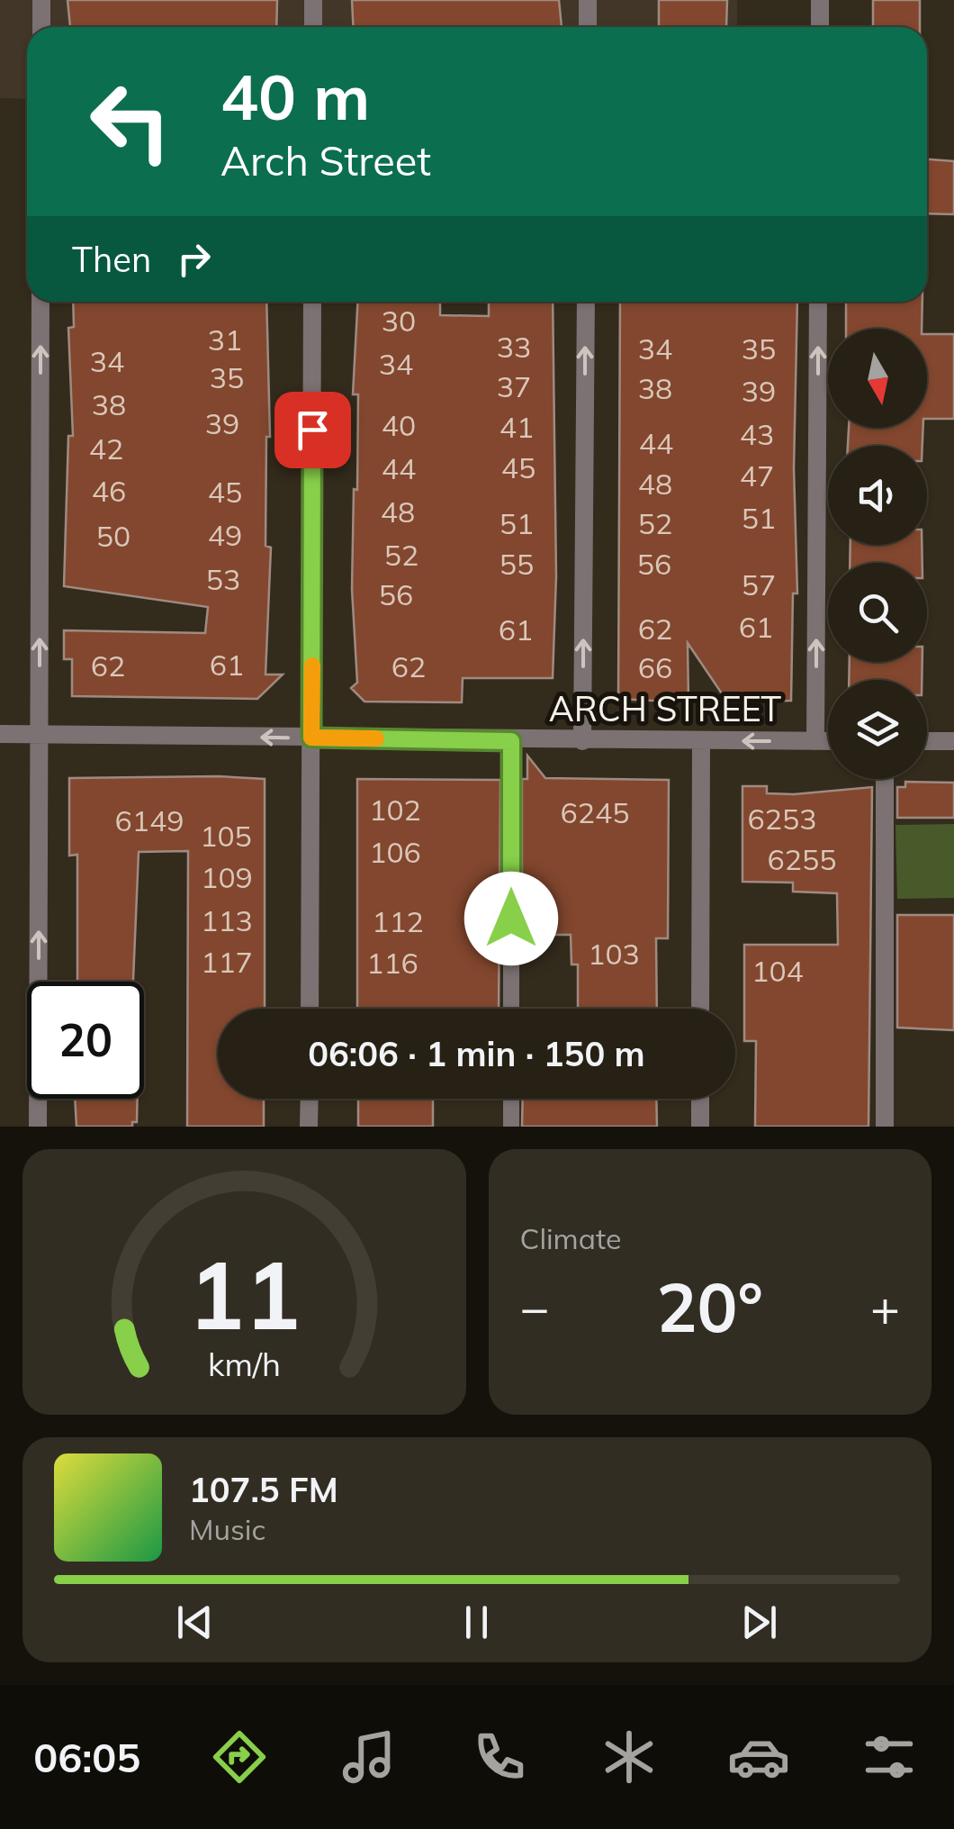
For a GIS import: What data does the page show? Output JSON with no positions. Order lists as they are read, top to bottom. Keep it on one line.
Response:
{"streets":{"street":["ARCH STREET"]},"one_way":["ARCH STREET"],"house_numbers":["30","31","33","34","35","34","34","35","37","38","39","38","39","40","41","43","44","42","45","44","47","48","46","45","48","51","51","52","49","50","52","55","56","53","57","56","61","62","61","61","62","62","66","102","6245","6253","6149","105","106","6255","109","113","112","103","117","116","104"],"north":"bottom","page":{"turn":["40 m","Arch Street"],"then":"Then","limit":"20","trip":"06:06 · 1 min · 150 m","tile":"Climate","heat":["−","20°","+"],"song":["107.5 FM","Music"],"tabs":"06:05","gauge":["11","km/h"]}}
